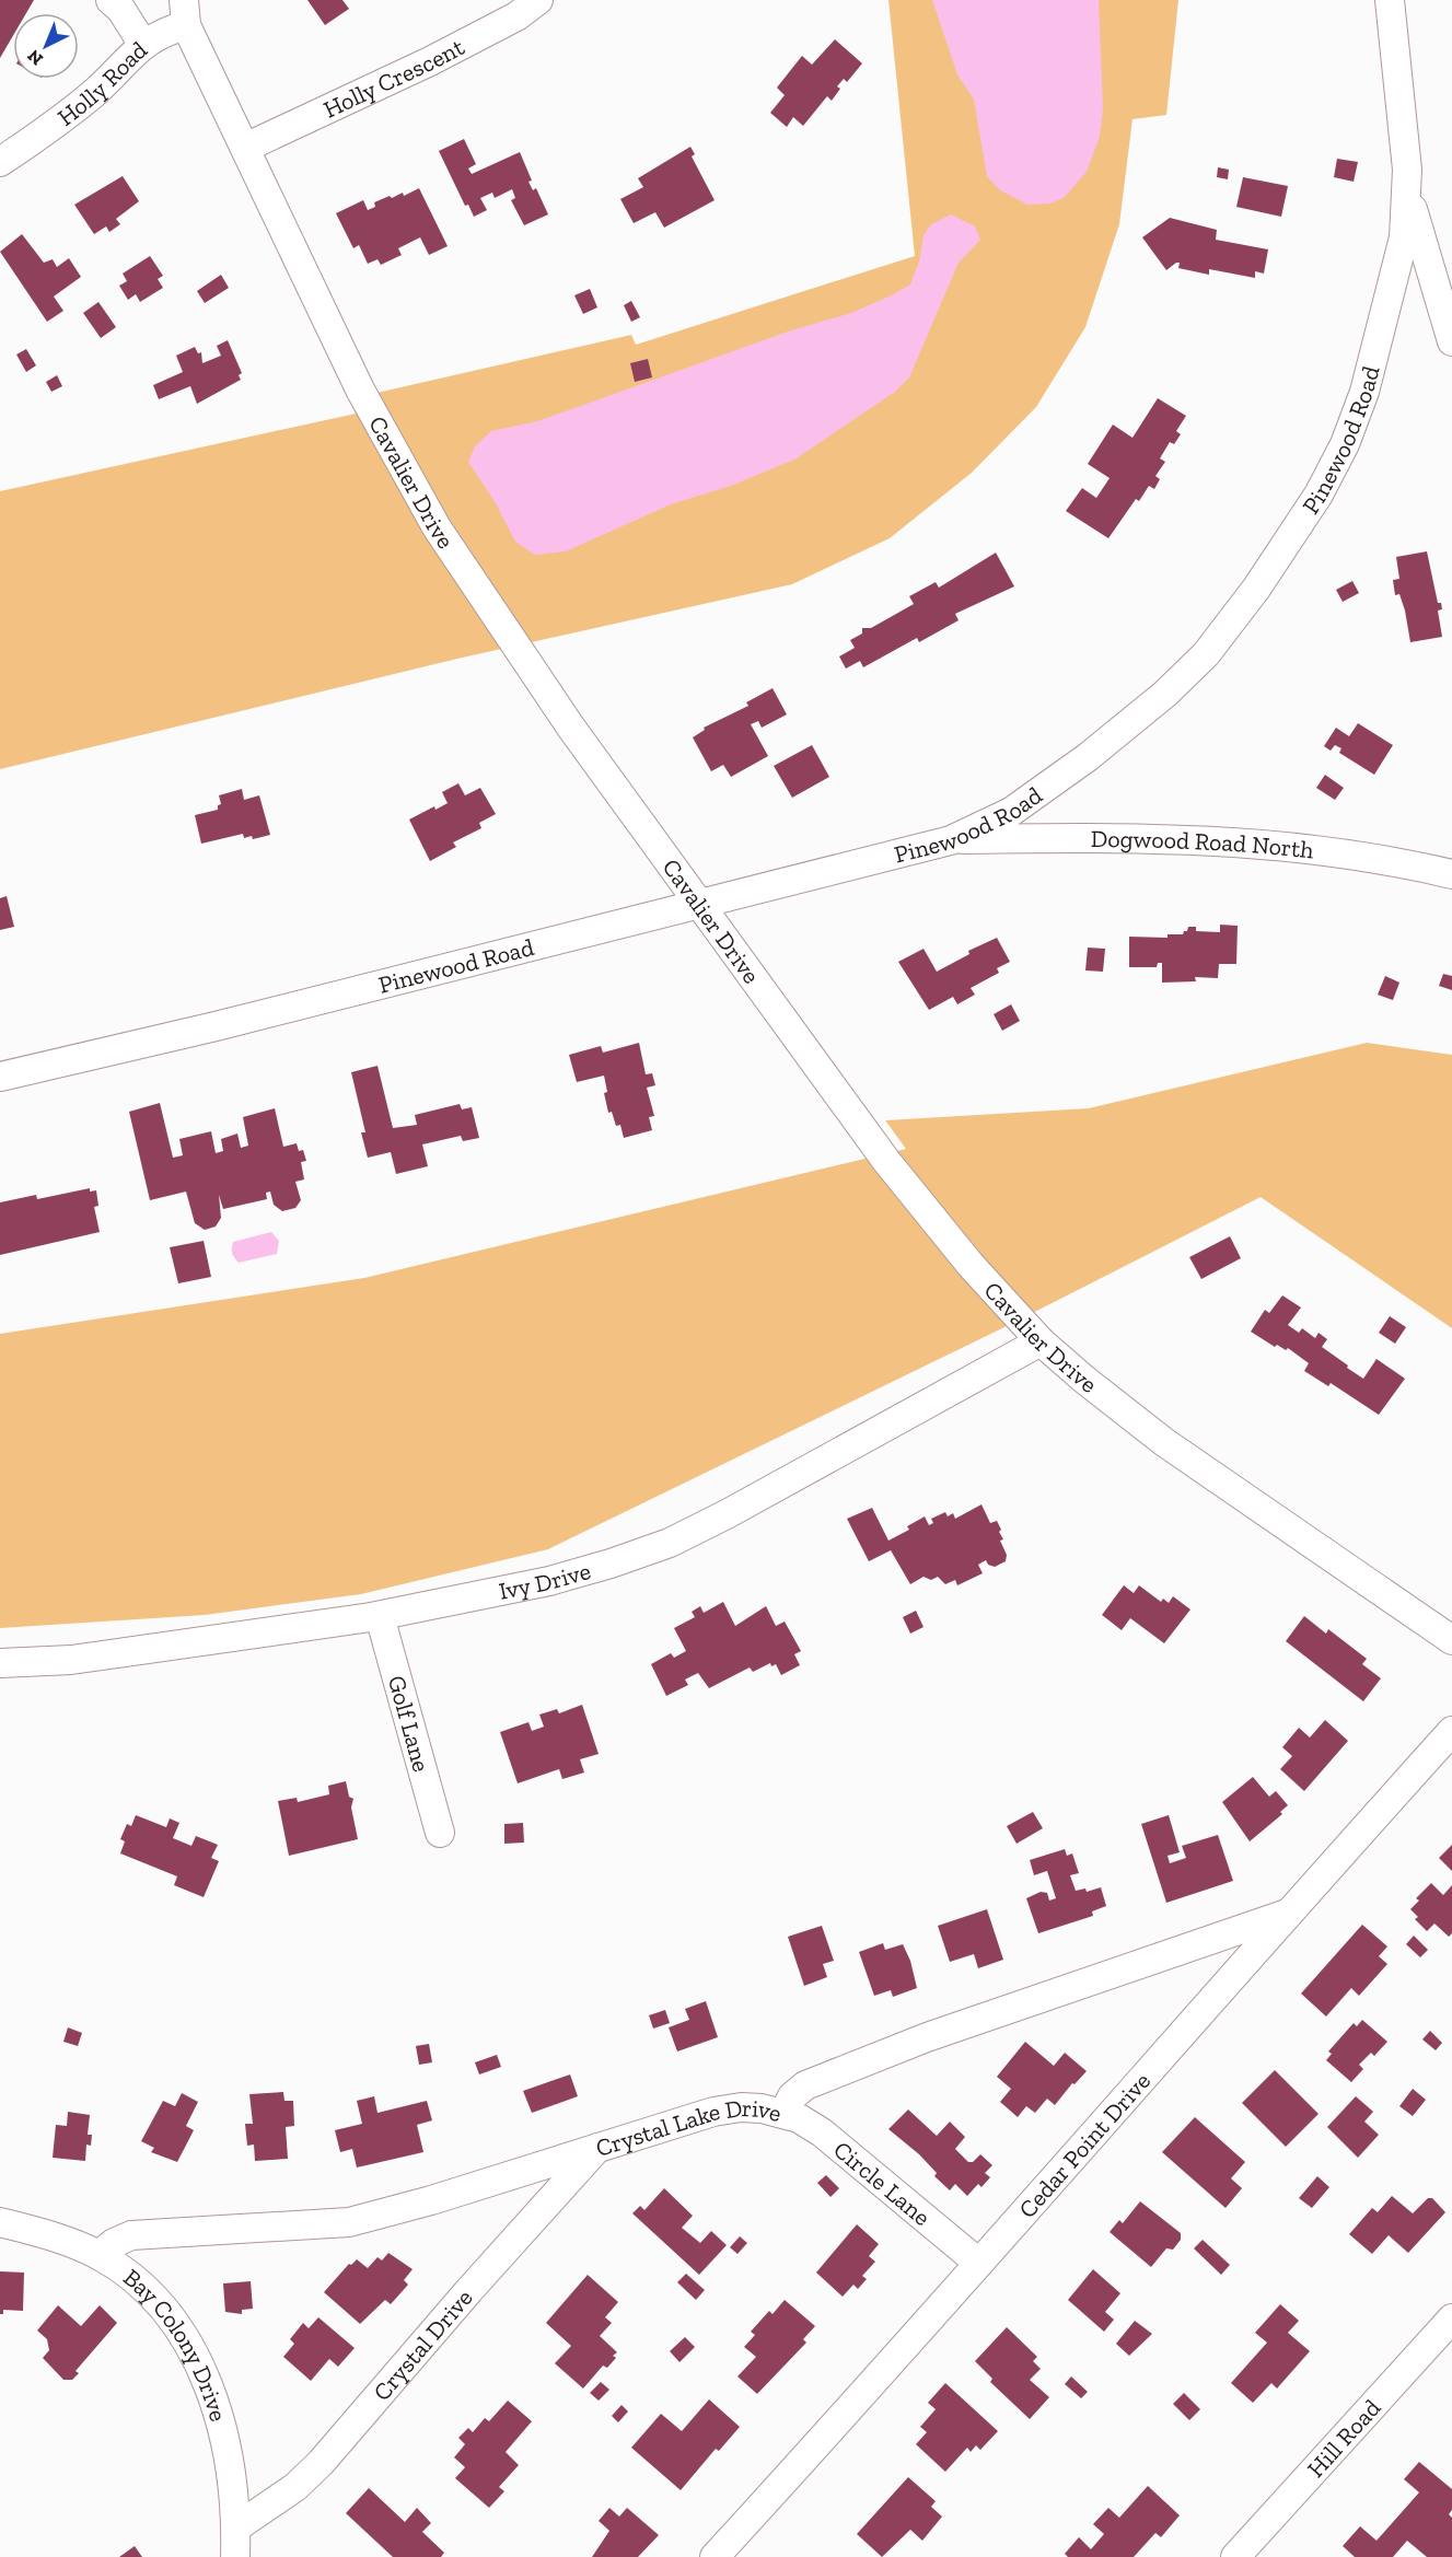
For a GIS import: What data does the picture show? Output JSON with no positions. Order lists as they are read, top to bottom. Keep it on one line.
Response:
{"streets":{"street":["Holly Crescent","Holly Road","Pinewood Road","Cavalier Drive","Dogwood Road North","Ivy Drive","Golf Lane","Crystal Lake Drive","Cedar Point Drive","Circle Lane","Crystal Drive","Bay Colony Drive","Hill Road"]},"crossings":[["Holly Crescent","Cavalier Drive"],["Holly Road","Cavalier Drive"],["Pinewood Road","Cavalier Drive"],["Pinewood Road","Dogwood Road North"],["Cavalier Drive","Ivy Drive"],["Ivy Drive","Golf Lane"],["Crystal Lake Drive","Cedar Point Drive"],["Crystal Lake Drive","Circle Lane"],["Crystal Lake Drive","Crystal Drive"],["Crystal Lake Drive","Bay Colony Drive"],["Cedar Point Drive","Circle Lane"],["Crystal Drive","Bay Colony Drive"]],"north":"bottom left"}
